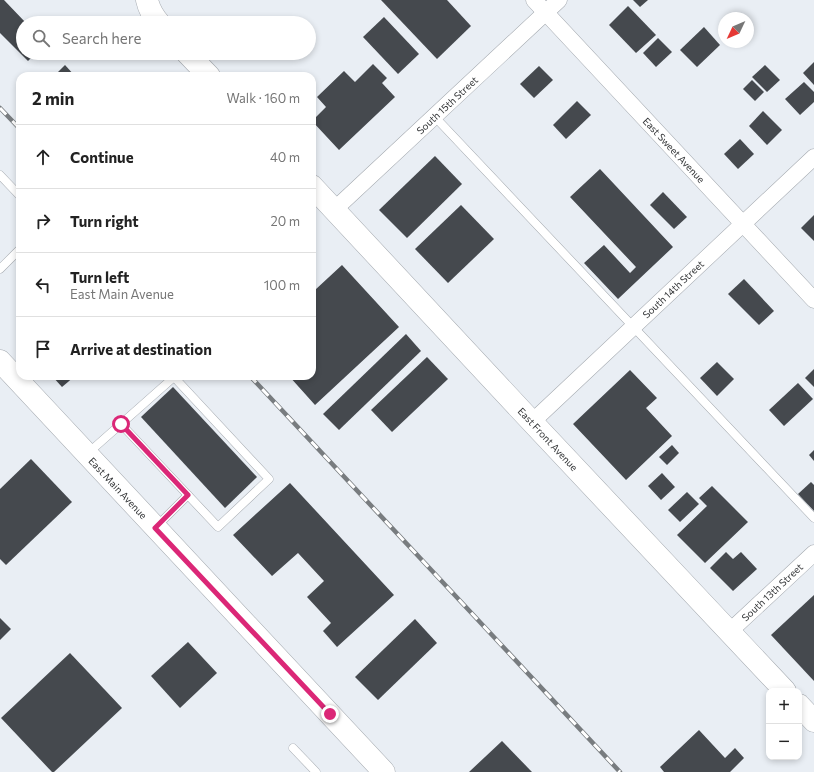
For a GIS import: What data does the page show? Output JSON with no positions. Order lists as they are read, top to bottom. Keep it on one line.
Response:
{"streets":{"street":["South 15th Street","East Sweet Avenue","South 14th Street","East Front Avenue","East Main Avenue","South 13th Street"]},"crossings":[["South 15th Street","East Sweet Avenue"],["South 15th Street","East Front Avenue"],["East Sweet Avenue","South 14th Street"],["South 14th Street","East Front Avenue"],["East Front Avenue","South 13th Street"]],"north":"bottom left","page":{"search":"Search here","heading":["2 min","Walk · 160 m"],"list":[["Continue","40 m"],["Turn right","20 m"],["Turn left","East Main Avenue","100 m"],"Arrive at destination"],"map_buttons":["+","−"]}}
